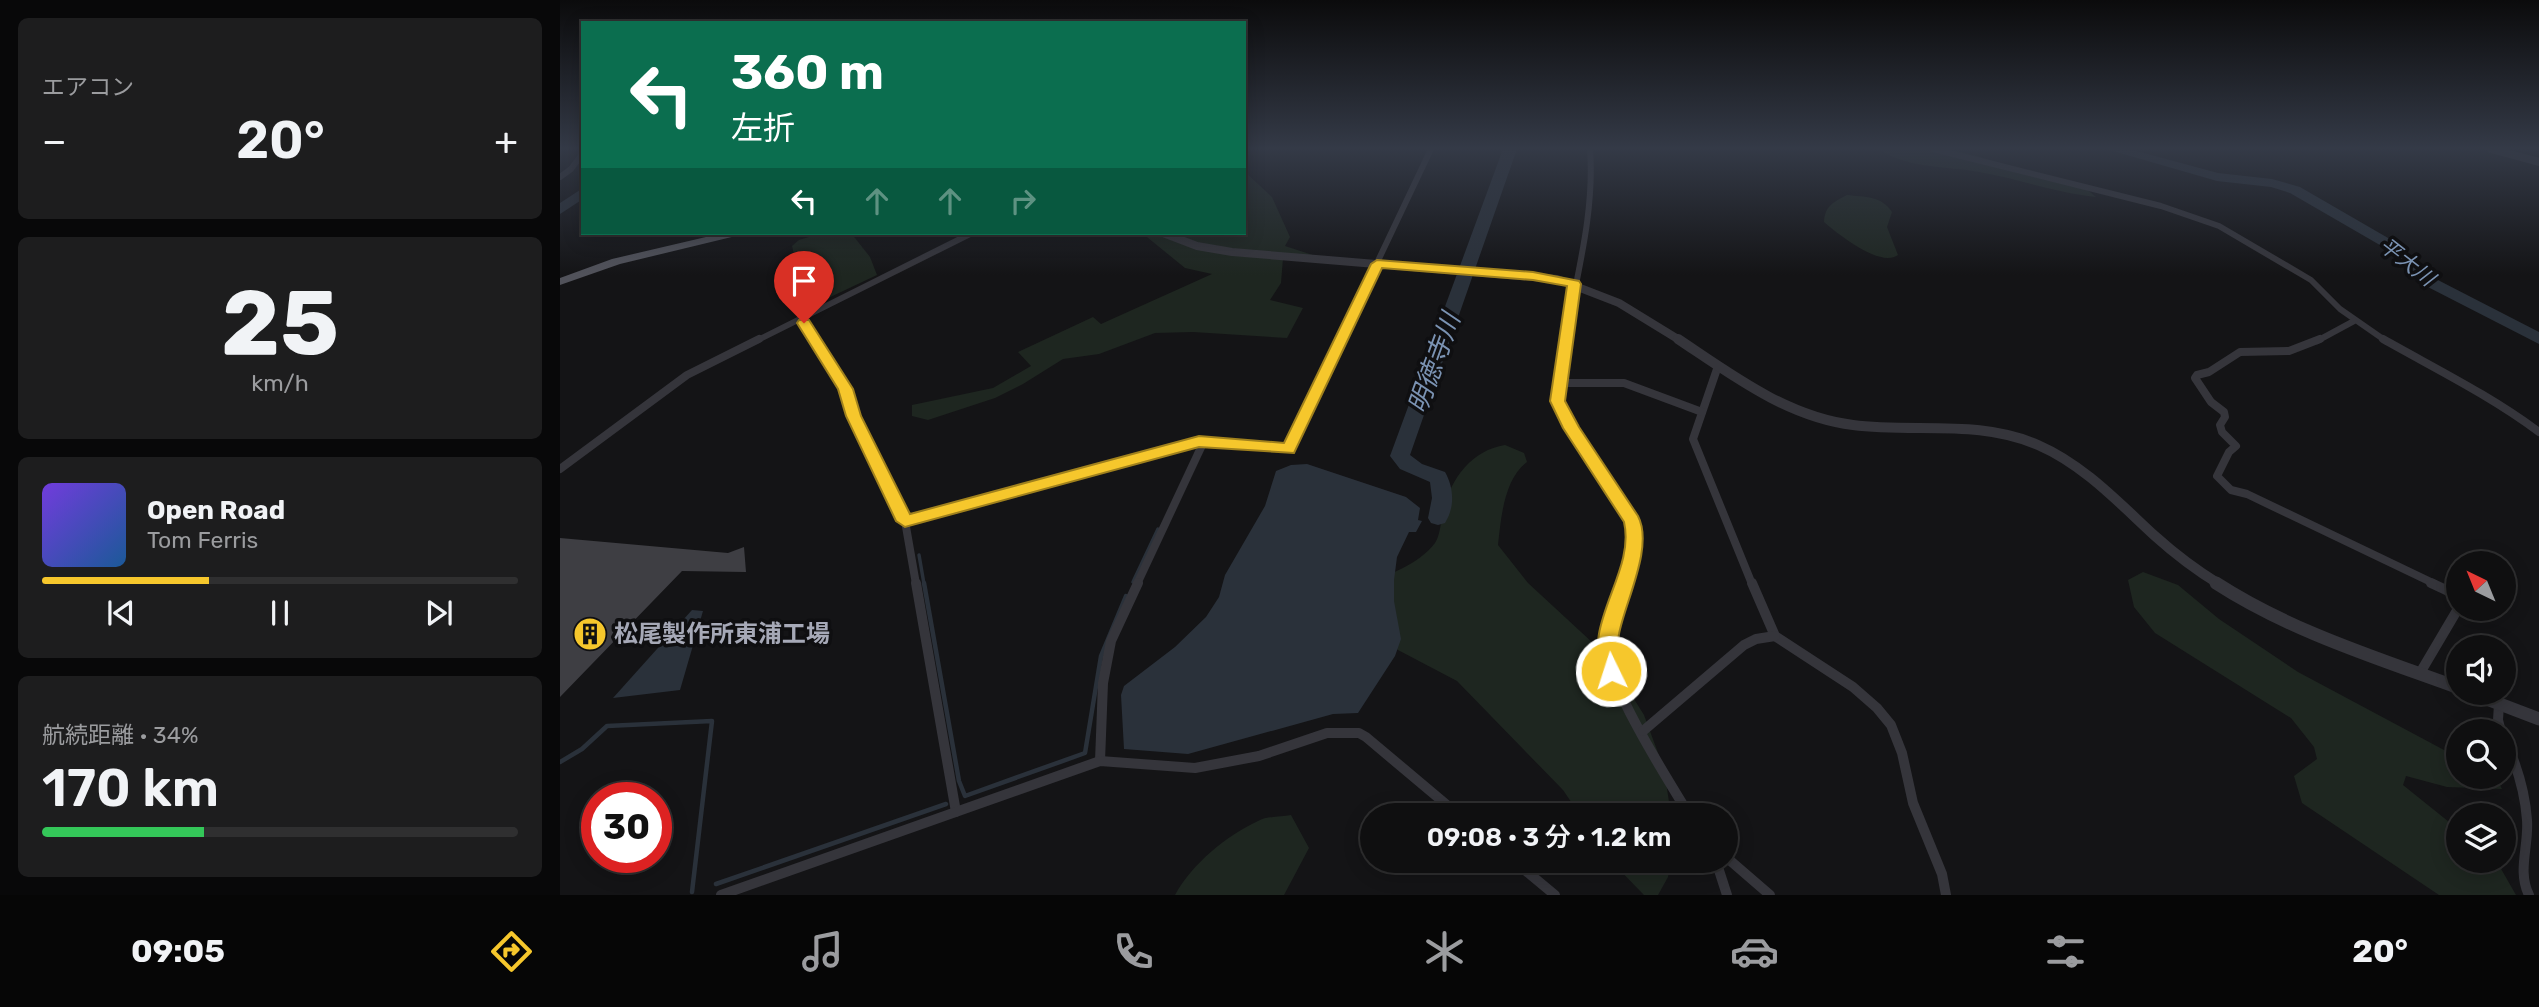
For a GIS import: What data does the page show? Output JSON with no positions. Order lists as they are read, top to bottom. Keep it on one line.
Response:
{"water":["平大川","明徳寺川"],"places":{"building":["松尾製作所東浦工場"]},"north":"top left","page":{"tile":["エアコン",["25","km/h"],["航続距離 · 34%","170 km"]],"turn":["360 m","左折"],"heat":["−","20°","+"],"song":["Open Road","Tom Ferris"],"limit":"30","trip":"09:08 · 3 分 · 1.2 km","tabs":["09:05","20°"]}}
